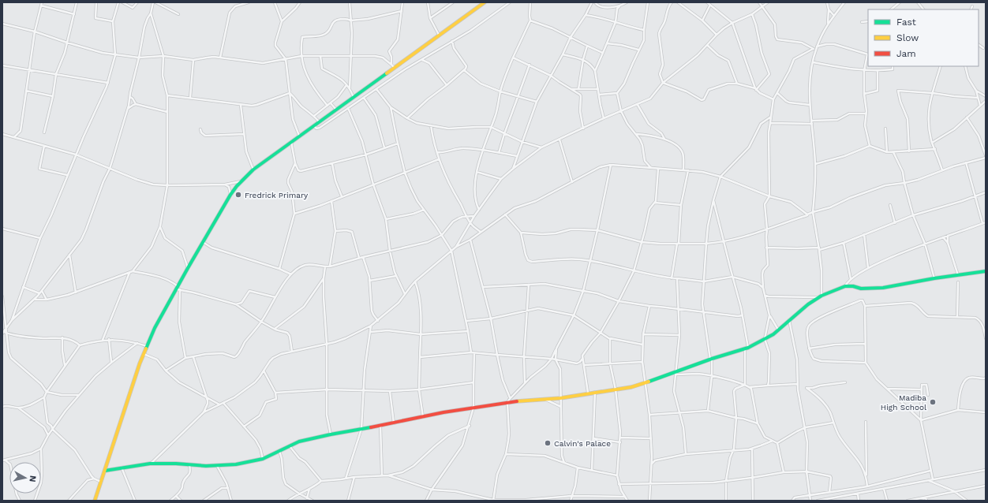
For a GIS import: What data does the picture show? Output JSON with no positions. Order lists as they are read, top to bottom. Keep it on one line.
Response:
{"places":["Fredrick Primary","Madiba High School","Calvin's Palace"],"legend":["Fast","Slow","Jam"],"north":"right"}
